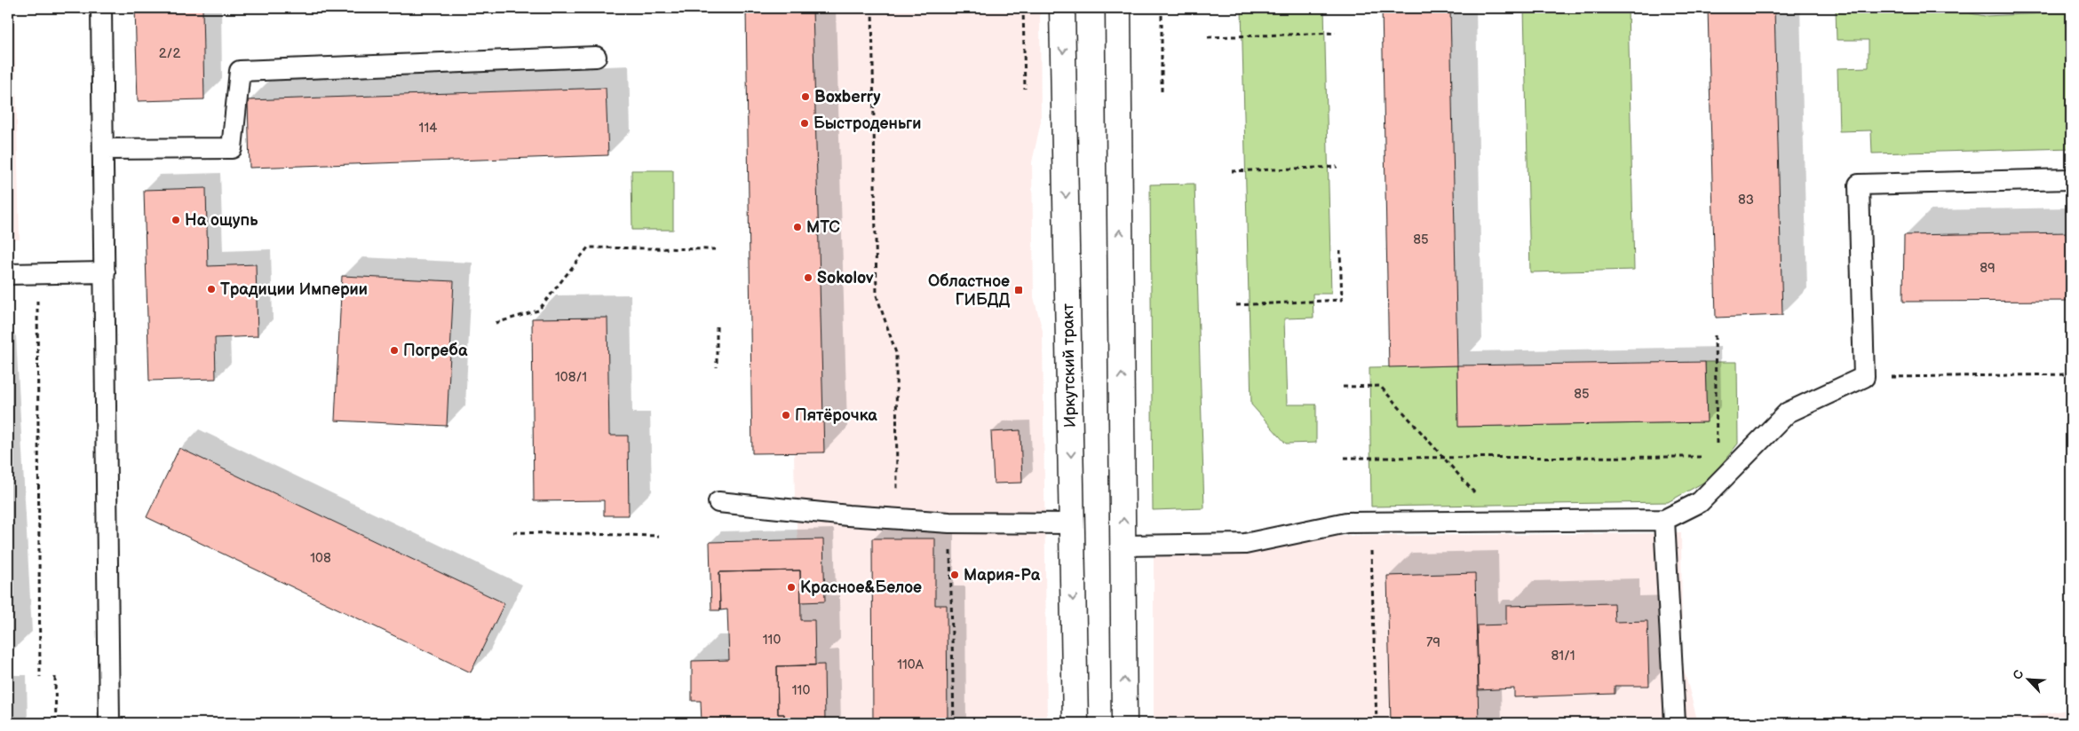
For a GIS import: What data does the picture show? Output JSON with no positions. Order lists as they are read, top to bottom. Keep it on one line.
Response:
{"streets":{"main road":["Иркутский тракт"]},"places":{"other":["Boxberry","Быстроденьги","На ощупь","МТС","Sokolov","Традиции Империи","Погреба","Пятёрочка","Мария-Ра","Красное&Белое"],"transit":["Областное ГИБДД"]},"house_numbers":["2/2","114","83","85","89","108/1","85","108","110","79","81/1","110А","110"],"north":"top left"}
